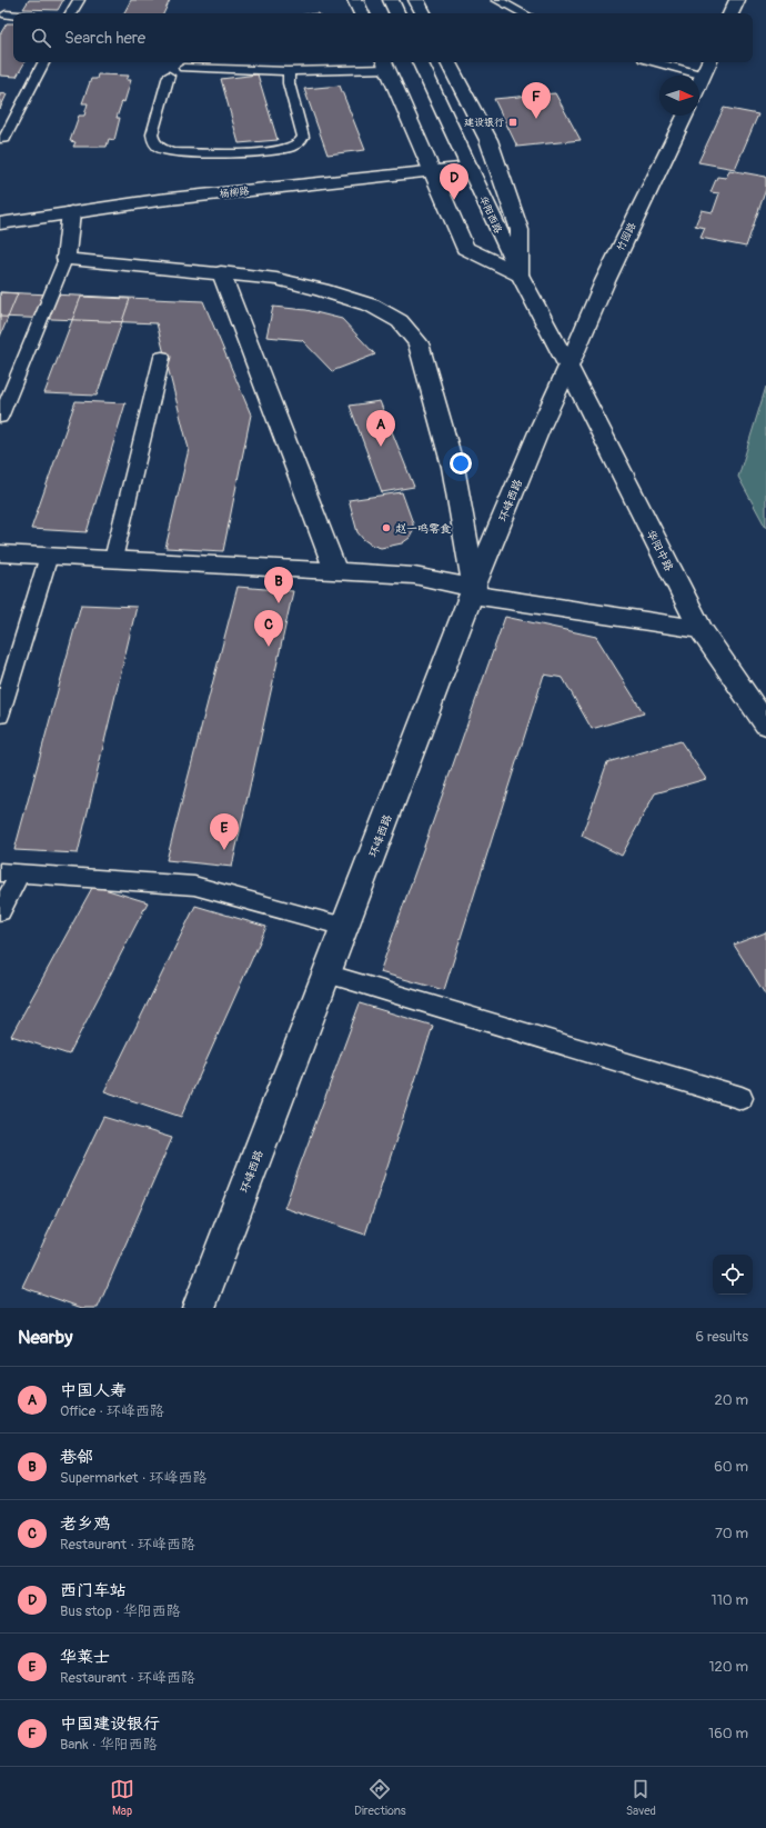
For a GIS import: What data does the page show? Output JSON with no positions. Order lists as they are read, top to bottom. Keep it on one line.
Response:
{"streets":{"street":["杨柳路","华阳西路","竹园路","环峰西路","华阳中路"]},"crossings":[["杨柳路","华阳西路"],["华阳西路","竹园路"],["华阳西路","环峰西路"],["华阳西路","华阳中路"],["竹园路","环峰西路"],["竹园路","华阳中路"],["环峰西路","华阳中路"]],"places":{"transit":["建设银行"],"other":["赵一鸣零食"]},"north":"right","page":{"search":"Search here","pins":["F","D","A","B","C","E"],"heading":["Nearby","6 results"],"list":[{"mark":"A","name":"中国人寿","note":"Office · 环峰西路","value":"20 m"},{"mark":"B","name":"巷邻","note":"Supermarket · 环峰西路","value":"60 m"},{"mark":"C","name":"老乡鸡","note":"Restaurant · 环峰西路","value":"70 m"},{"mark":"D","name":"西门车站","note":"Bus stop · 华阳西路","value":"110 m"},{"mark":"E","name":"华莱士","note":"Restaurant · 环峰西路","value":"120 m"},{"mark":"F","name":"中国建设银行","note":"Bank · 华阳西路","value":"160 m"}],"nav":["Map","Directions","Saved"]}}
